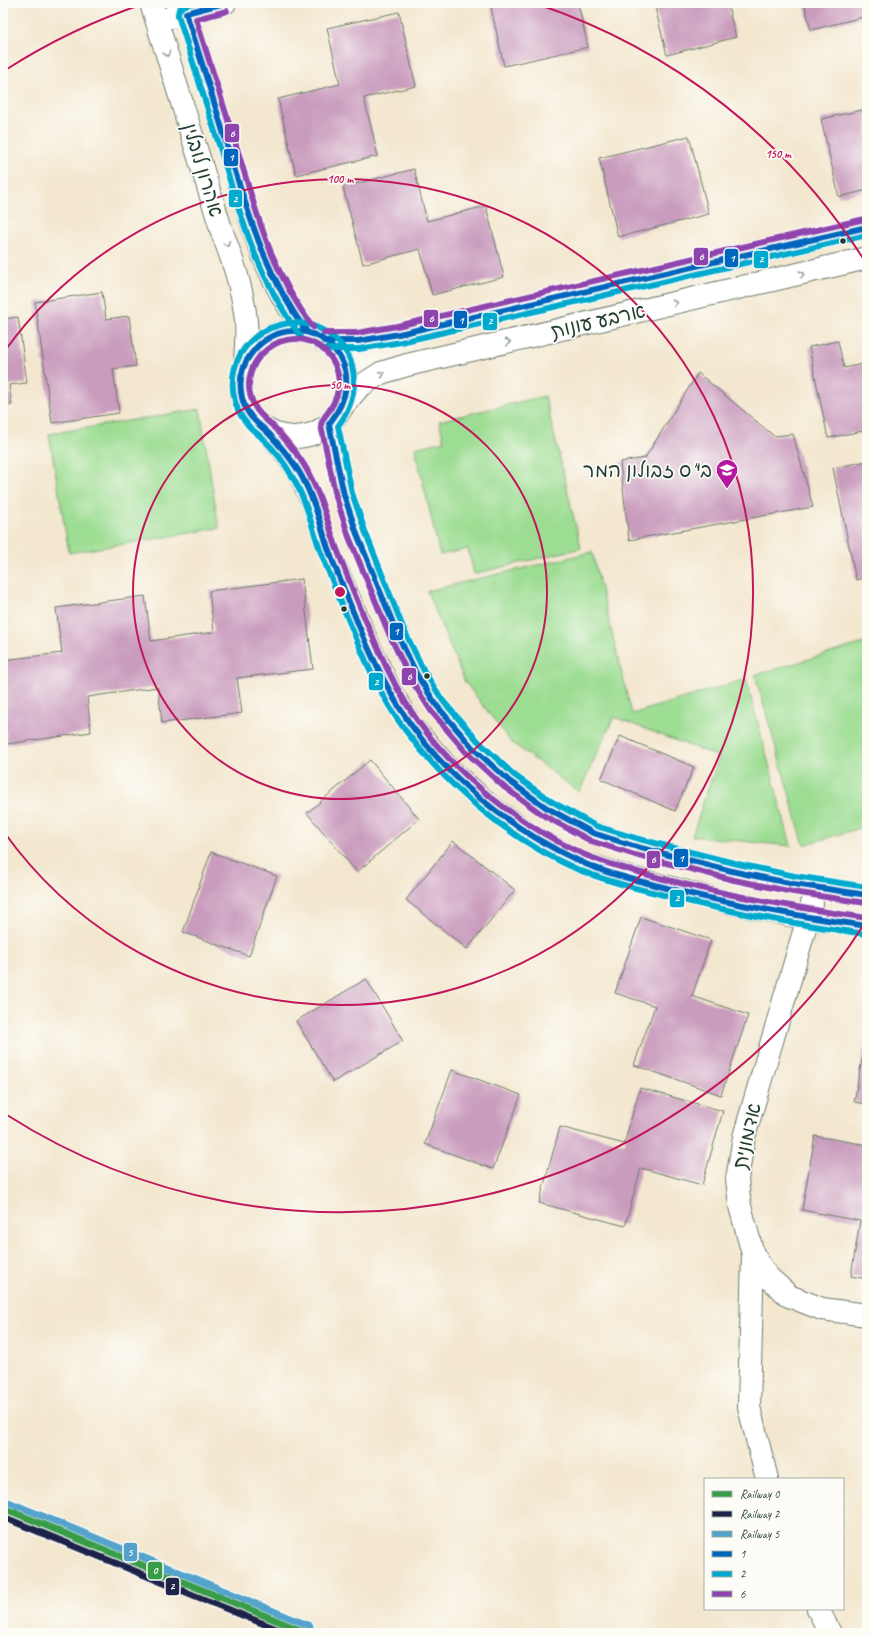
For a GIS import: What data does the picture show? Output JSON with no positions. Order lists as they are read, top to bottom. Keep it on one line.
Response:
{"streets":{"street":["אהרון לובלין","ארבע עונות","אדמונית"]},"crossings":[["אהרון לובלין","ארבע עונות"]],"places":{"school or university":["בי\"ס זבולון המר"]},"lines":["transit line 1","transit line 2","transit line 6","rail line 5","rail line 0","rail line 2"],"legend":["Railway 0","Railway 2","Railway 5","1","2","6"],"rings":["150 m","100 m","50 m"]}
